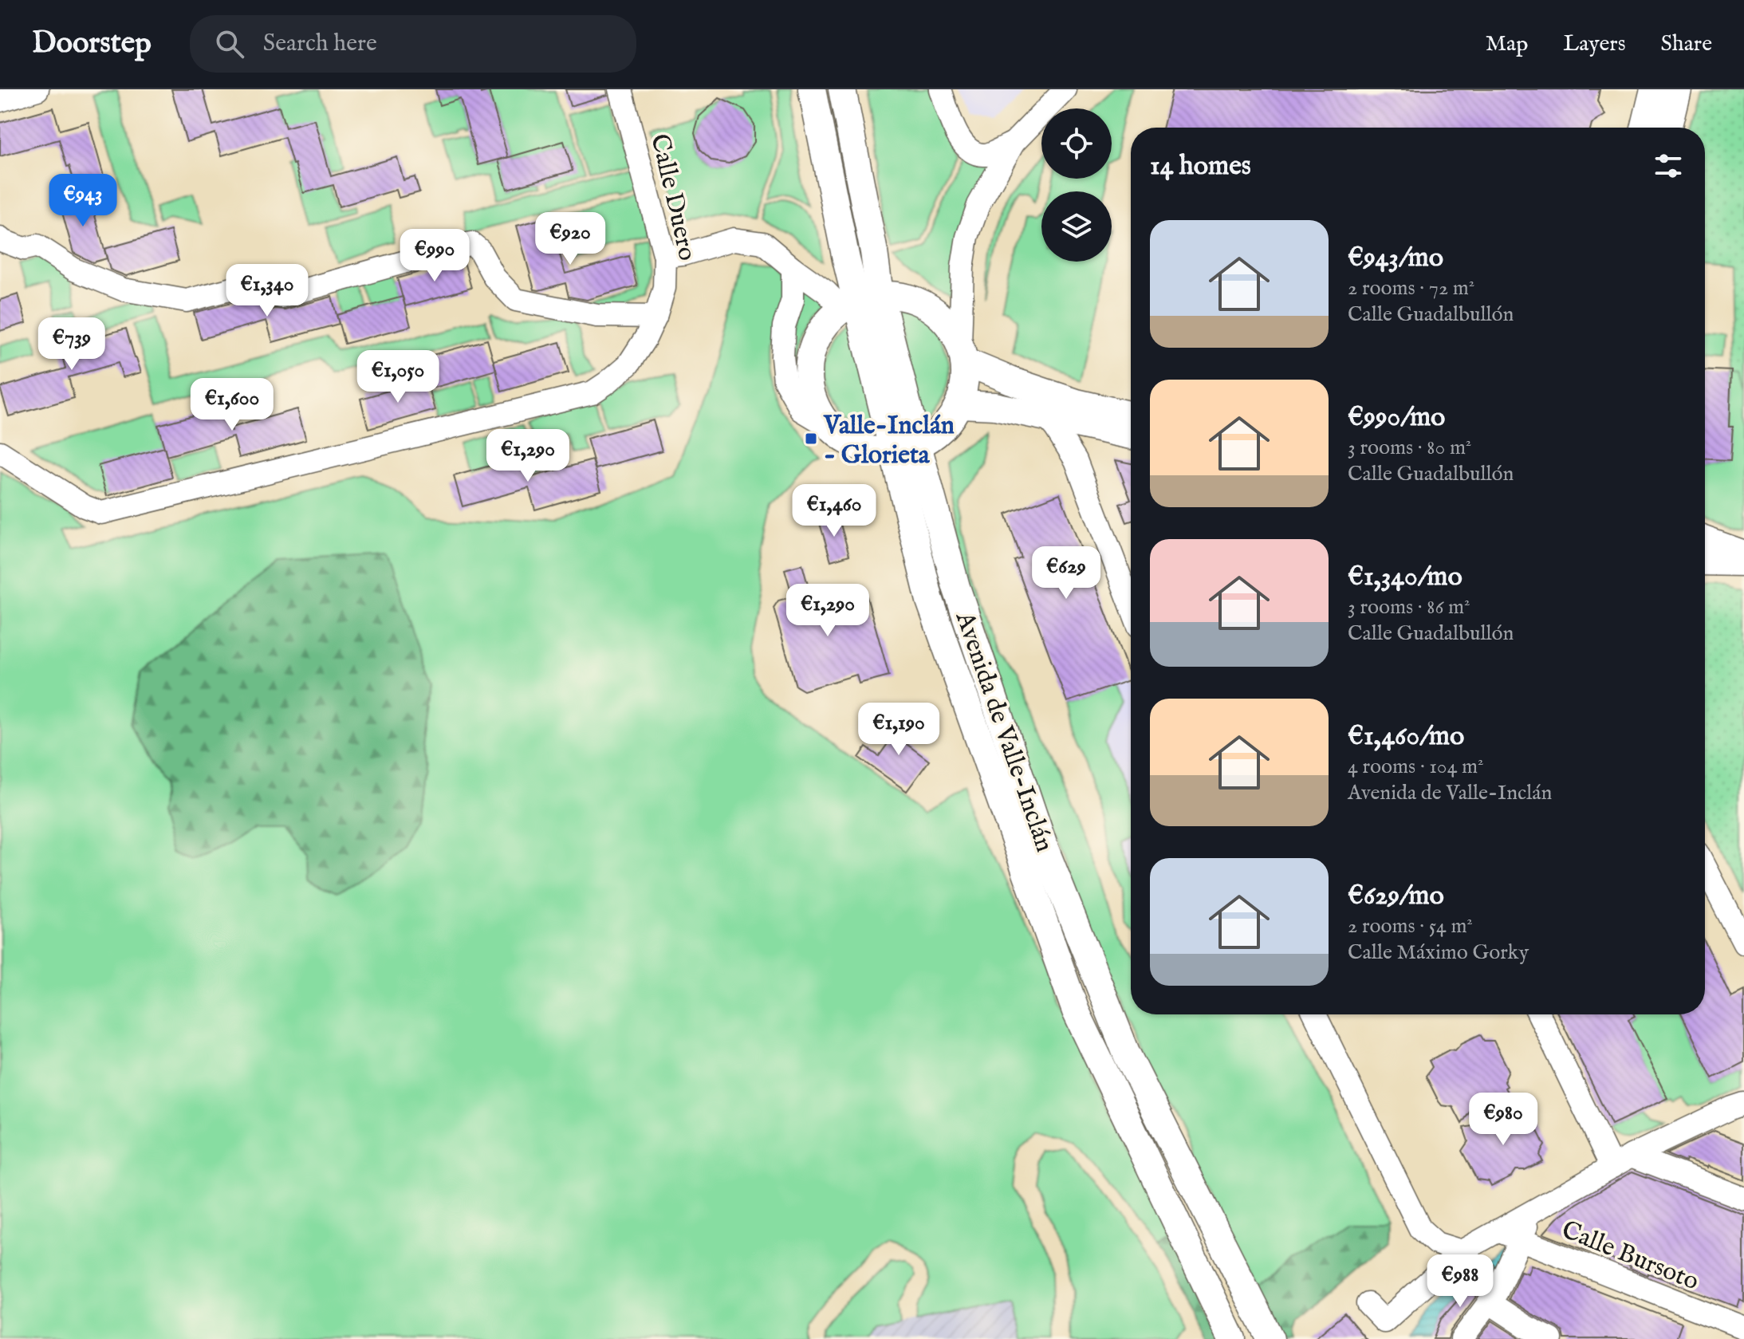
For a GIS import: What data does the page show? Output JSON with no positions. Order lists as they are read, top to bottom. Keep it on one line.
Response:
{"streets":{"main road":["Avenida de Valle-Inclán"],"street":["Calle Duero","Calle Bursoto"]},"places":{"transit":["Valle-Inclán - Glorieta"]},"page":{"header":"Doorstep","search":"Search here","nav":["Map","Layers","Share"],"heading":"14 homes","price":["€943","€920","€990","€1,340","€739","€1,050","€1,600","€1,290","€1,460","€629","€1,290","€1,190","€980","€988"],"list":[{"name":"€943/mo","note":"2 rooms · 72 m² · Calle Guadalbullón"},{"name":"€990/mo","note":"3 rooms · 80 m² · Calle Guadalbullón"},{"name":"€1,340/mo","note":"3 rooms · 86 m² · Calle Guadalbullón"},{"name":"€1,460/mo","note":"4 rooms · 104 m² · Avenida de Valle-Inclán"},{"name":"€629/mo","note":"2 rooms · 54 m² · Calle Máximo Gorky"}]}}
